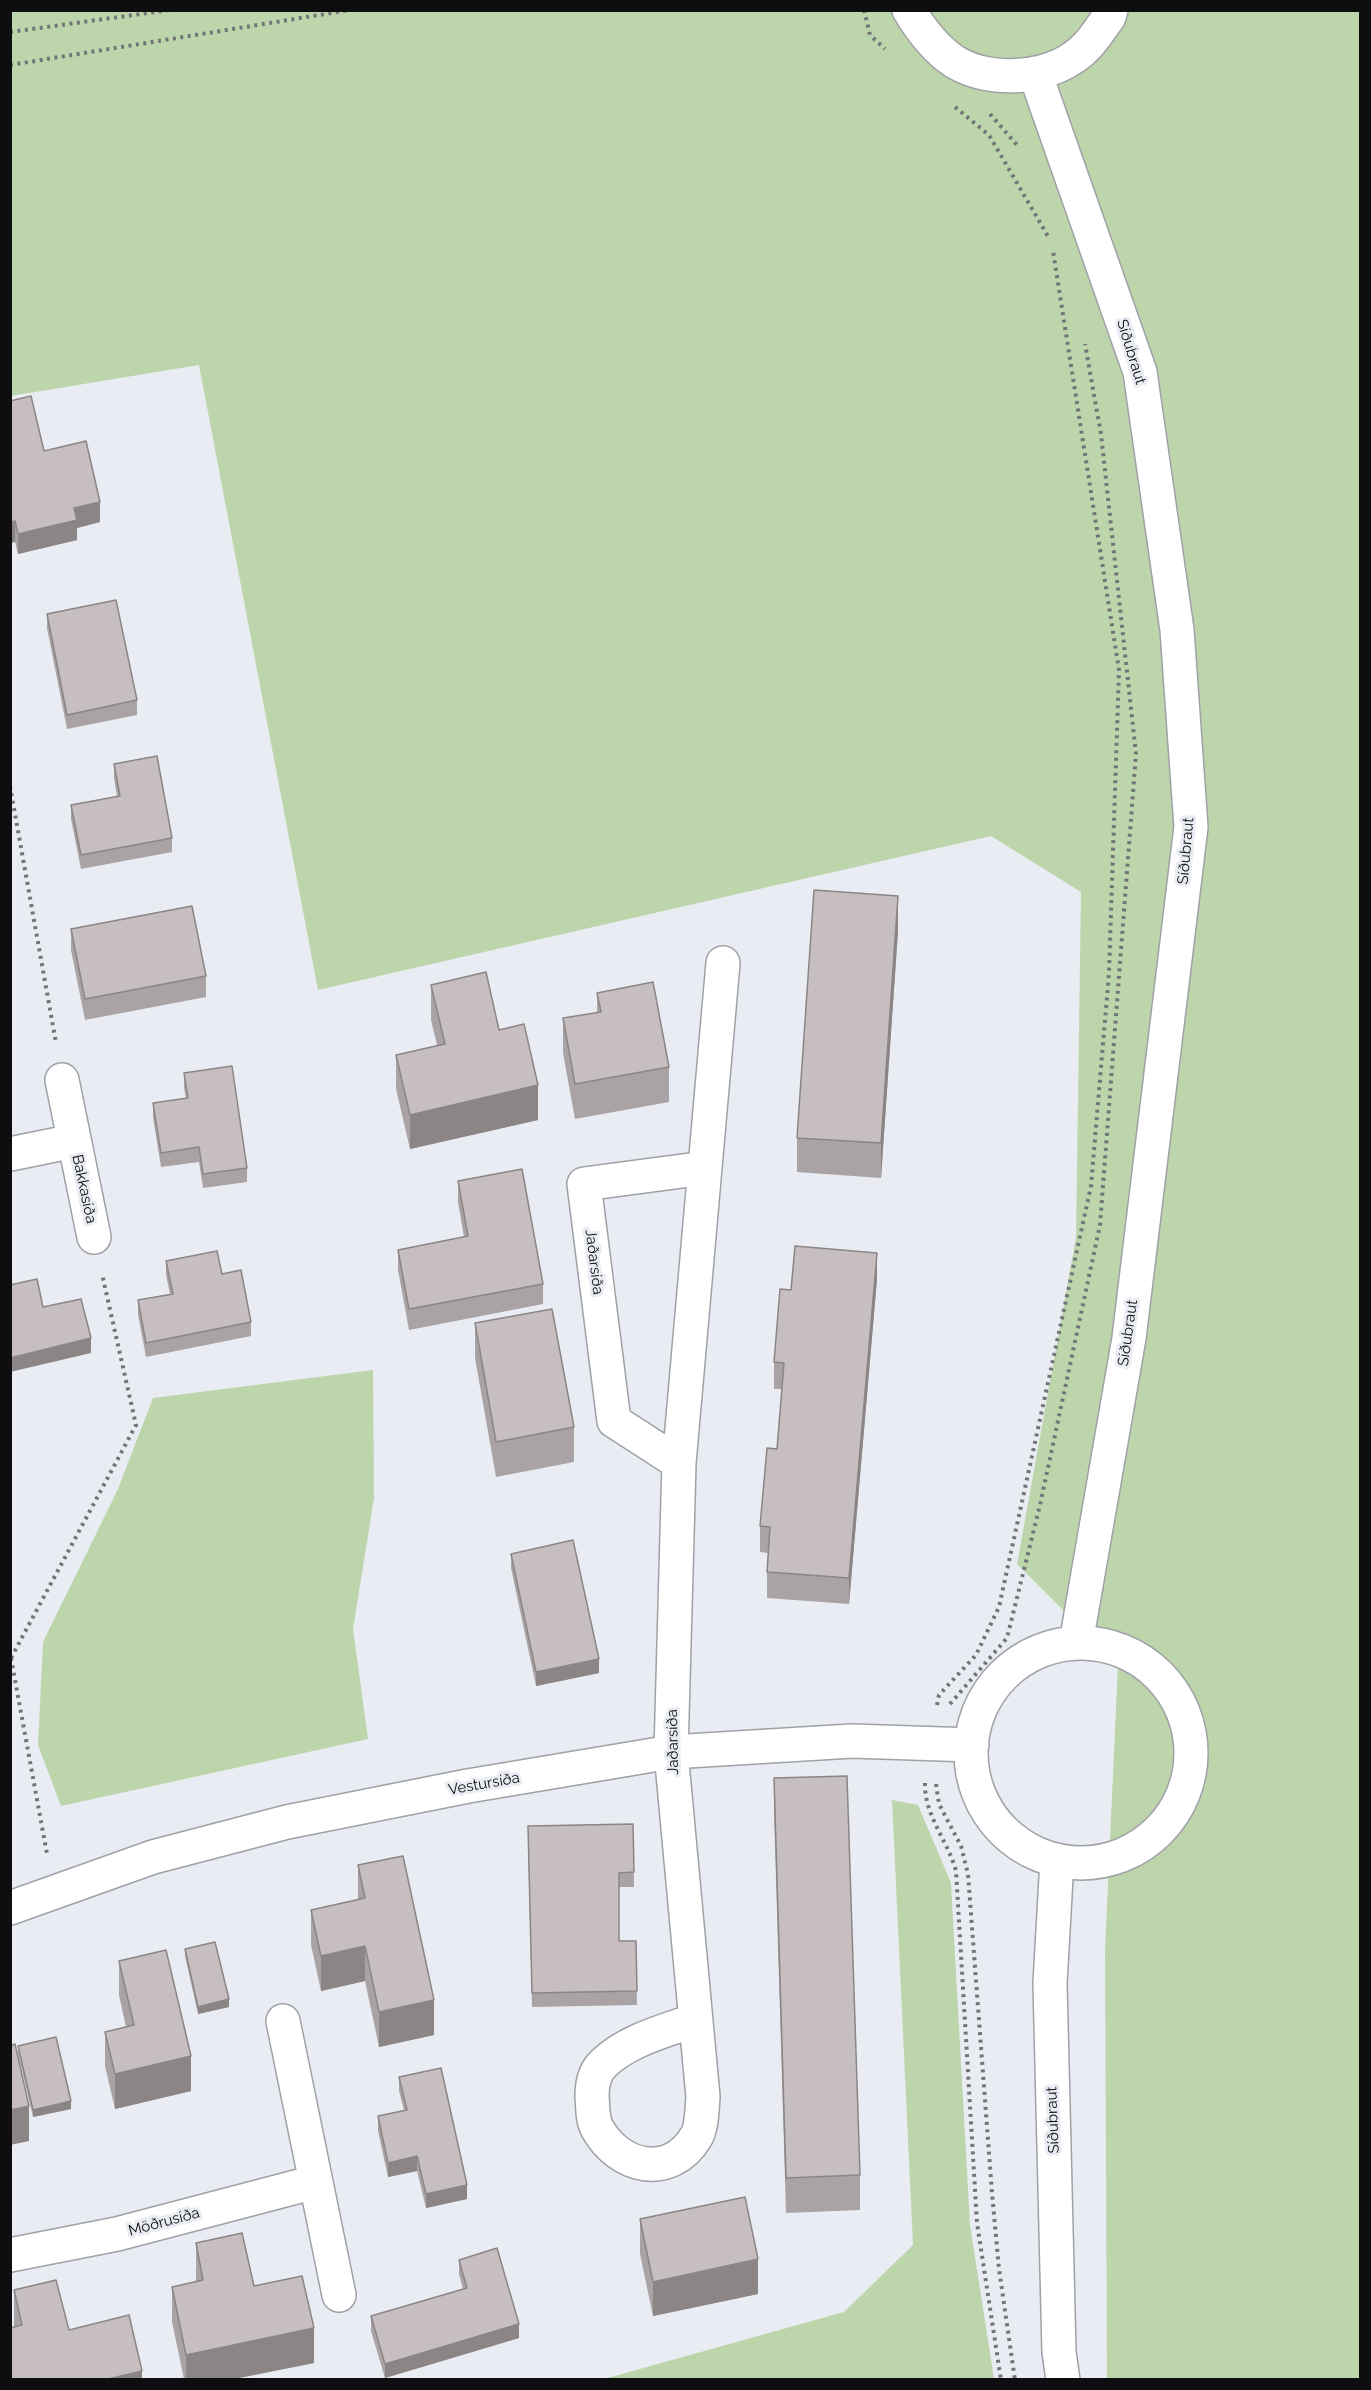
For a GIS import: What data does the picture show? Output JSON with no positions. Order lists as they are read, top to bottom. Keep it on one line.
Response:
{"streets":{"street":["Síðubraut","Bakkasíða","Jaðarsíða","Vestursíða","Möðrusíða"]},"crossings":[["Jaðarsíða","Vestursíða"]]}
